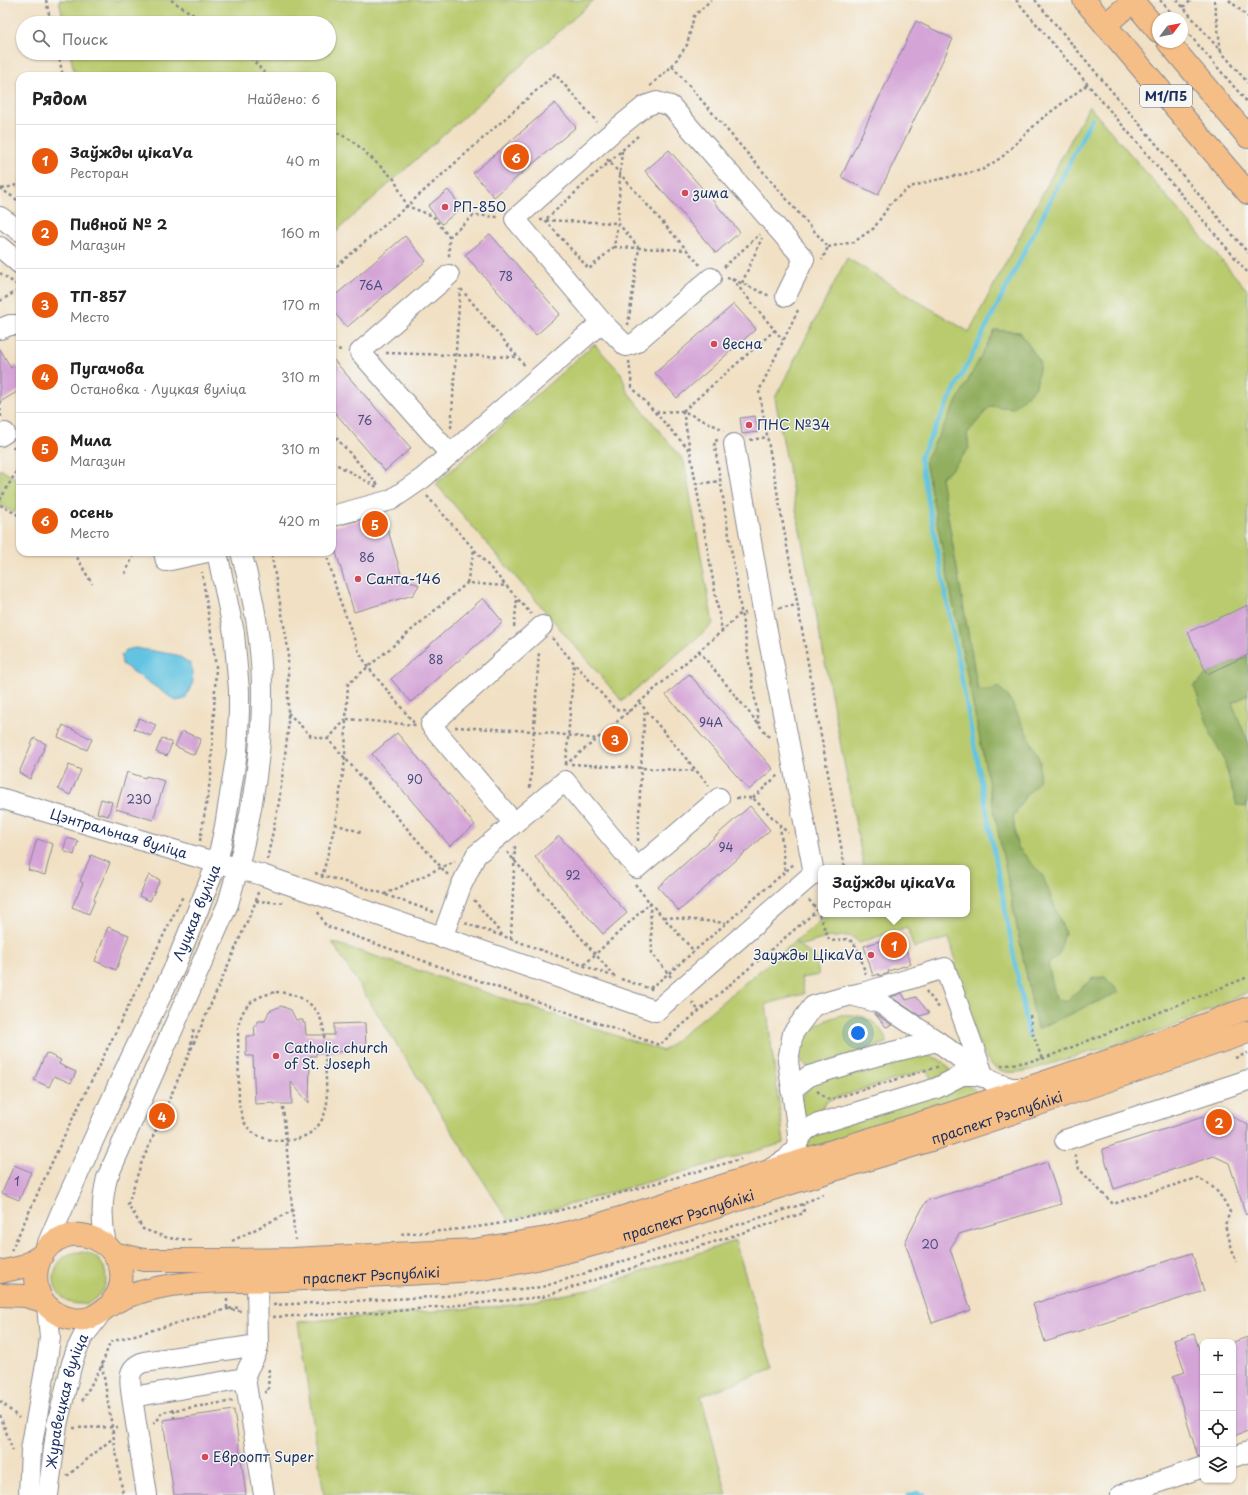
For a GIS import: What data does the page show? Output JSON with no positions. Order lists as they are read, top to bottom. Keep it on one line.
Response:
{"streets":{"main road":["М1/П5","праспект Рэспублікі"],"street":["Цэнтральная вуліца","Луцкая вуліца","Журавецкая вуліца"]},"crossings":[["Цэнтральная вуліца","Луцкая вуліца"],["Луцкая вуліца","праспект Рэспублікі"],["Луцкая вуліца","Журавецкая вуліца"],["праспект Рэспублікі","Журавецкая вуліца"]],"places":["зима","РП-850","весна","ПНС №34","Санта-146","Заужды ЦікаVа","Catholic church of St. Joseph","Евроопт Super"],"house_numbers":["78","76А","76","86","88","94А","90","230","94","92","1","20"],"north":"top right","page":{"search":"Поиск","heading":["Рядом","Найдено: 6"],"list":[{"mark":"1","name":"Заўжды цікаVа","note":"Ресторан","value":"40 m"},{"mark":"2","name":"Пивной № 2","note":"Магазин","value":"160 m"},{"mark":"3","name":"ТП-857","note":"Место","value":"170 m"},{"mark":"4","name":"Пугачова","note":"Остановка · Луцкая вуліца","value":"310 m"},{"mark":"5","name":"Мила","note":"Магазин","value":"310 m"},{"mark":"6","name":"осень","note":"Место","value":"420 m"}],"pins":["6","5","3","1","4","2"],"popup":["Заўжды цікаVа","Ресторан"],"map_buttons":["+","−"]}}
